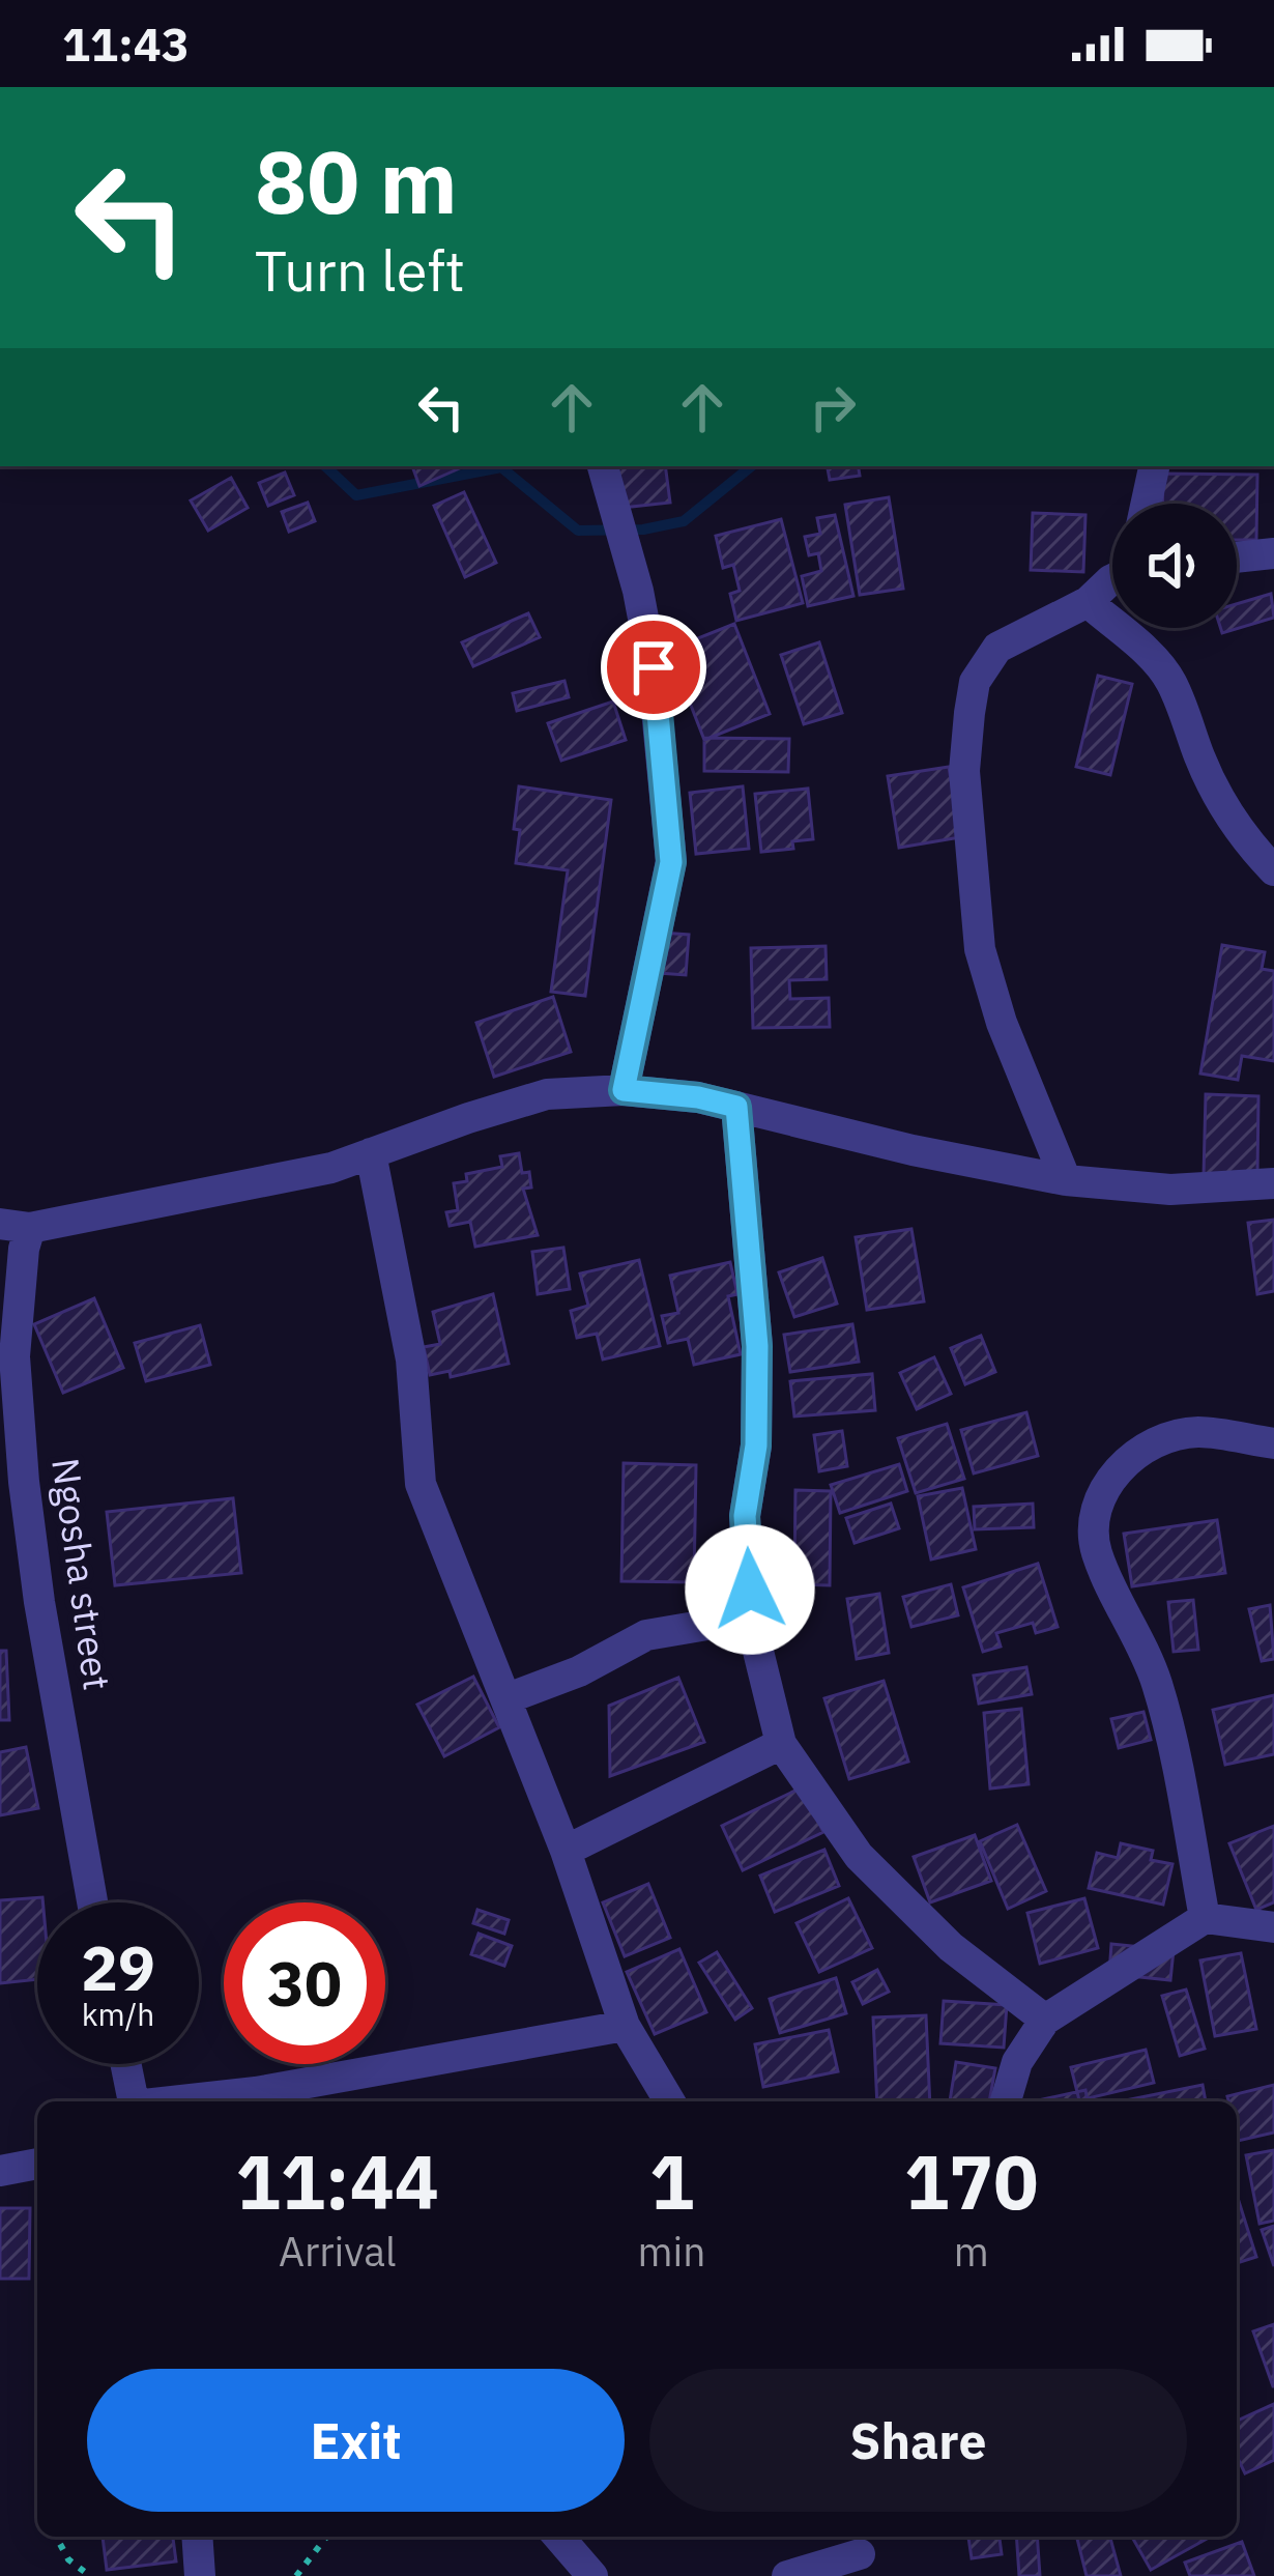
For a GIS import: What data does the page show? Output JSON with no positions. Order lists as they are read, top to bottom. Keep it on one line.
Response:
{"streets":{"street":["Ngosha street"]},"page":{"status":"11:43","turn":["80 m","Turn left"],"speed":"29 km/h","limit":"30","eta":["11:44","Arrival","1","min","170","m"],"buttons":["Exit","Share"]}}
